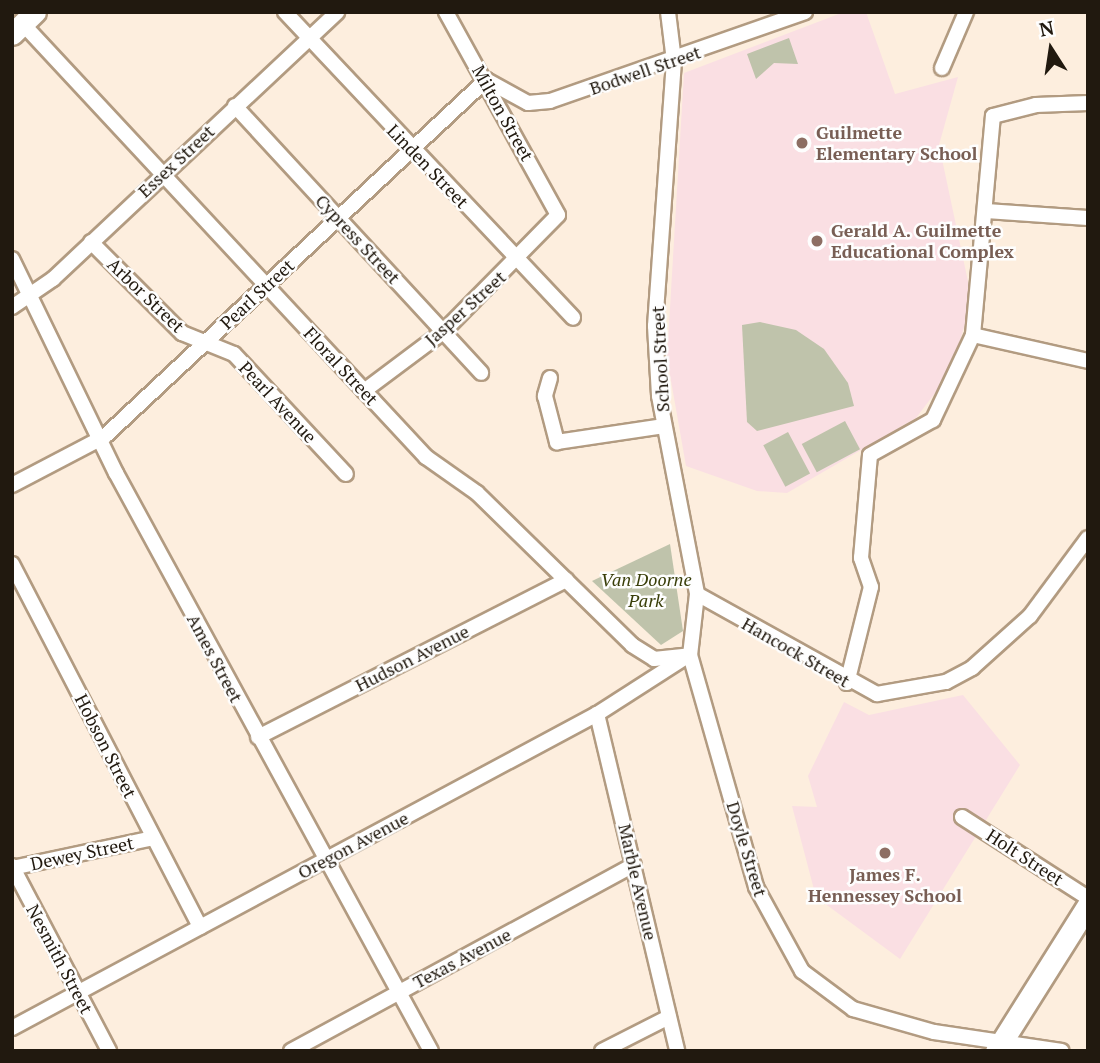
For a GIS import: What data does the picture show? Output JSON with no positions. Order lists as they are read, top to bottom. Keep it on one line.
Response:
{"streets":{"street":["Bodwell Street","Milton Street","Essex Street","Linden Street","Cypress Street","Pearl Street","Arbor Street","Jasper Street","School Street","Floral Street","Pearl Avenue","Hancock Street","Ames Street","Hudson Avenue","Hobson Street","Oregon Avenue","Doyle Street","Dewey Street","Holt Street","Marble Avenue","Texas Avenue","Nesmith Street"]},"crossings":[["Bodwell Street","Milton Street"],["Bodwell Street","Pearl Street"],["Bodwell Street","School Street"],["Milton Street","Pearl Street"],["Milton Street","Jasper Street"],["Essex Street","Linden Street"],["Essex Street","Cypress Street"],["Essex Street","Arbor Street"],["Essex Street","Floral Street"],["Essex Street","Ames Street"],["Linden Street","Pearl Street"],["Linden Street","Jasper Street"],["Cypress Street","Pearl Street"],["Cypress Street","Jasper Street"],["Pearl Street","Arbor Street"],["Pearl Street","Floral Street"],["Pearl Street","Pearl Avenue"],["Pearl Street","Ames Street"],["Arbor Street","Pearl Avenue"],["Jasper Street","Floral Street"],["School Street","Floral Street"],["School Street","Hancock Street"],["School Street","Oregon Avenue"],["School Street","Doyle Street"],["Floral Street","Hudson Avenue"],["Floral Street","Oregon Avenue"],["Floral Street","Doyle Street"],["Ames Street","Hudson Avenue"],["Ames Street","Oregon Avenue"],["Ames Street","Texas Avenue"],["Hobson Street","Oregon Avenue"],["Hobson Street","Dewey Street"],["Oregon Avenue","Doyle Street"],["Oregon Avenue","Marble Avenue"],["Oregon Avenue","Nesmith Street"],["Dewey Street","Nesmith Street"],["Marble Avenue","Texas Avenue"]],"parks":["Van Doorne Park"],"places":["Guilmette Elementary School","Gerald A. Guilmette Educational Complex","James F. Hennessey School"],"north":"top"}
